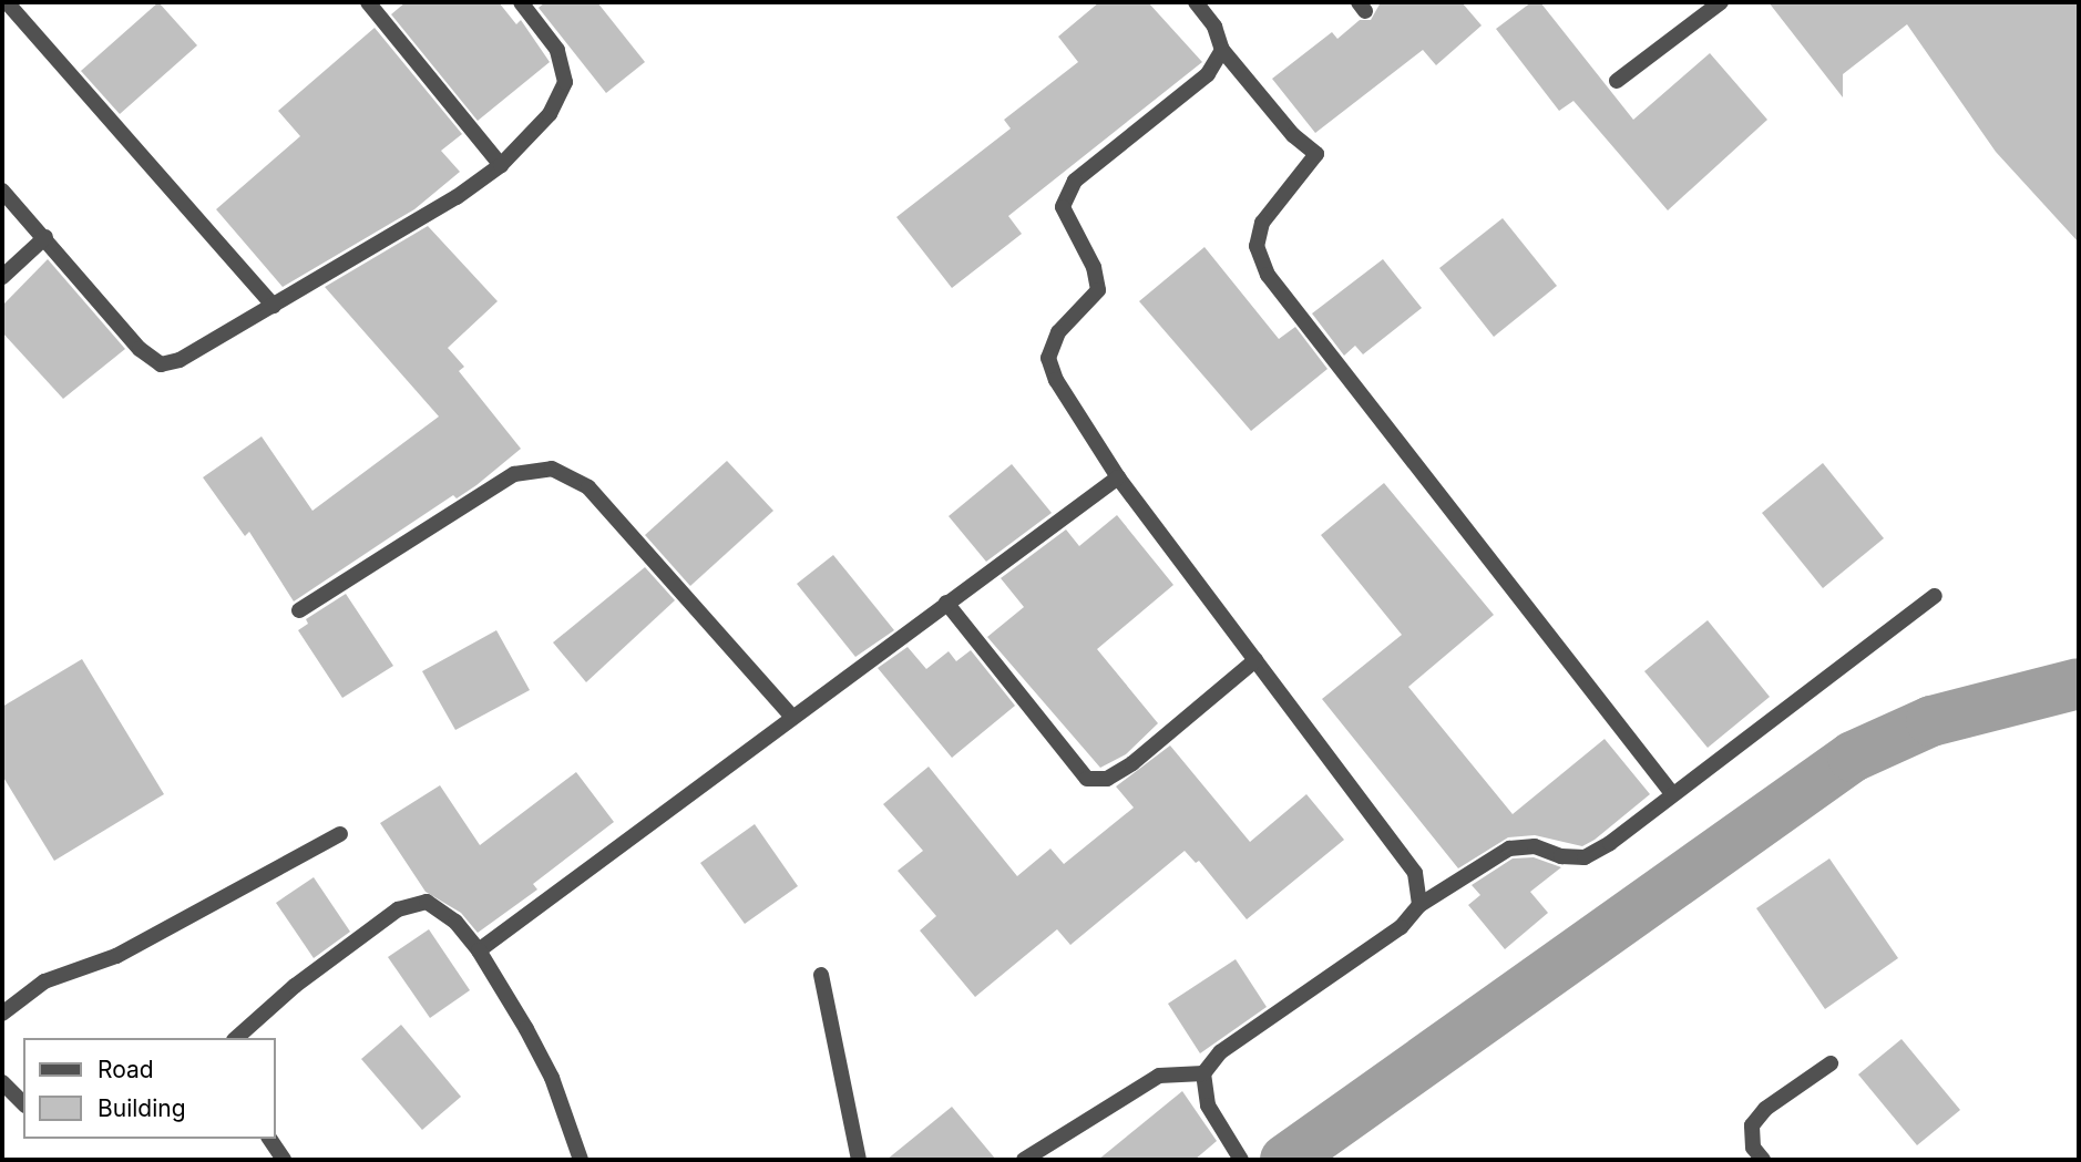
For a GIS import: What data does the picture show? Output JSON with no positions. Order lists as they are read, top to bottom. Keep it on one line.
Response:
{"legend":["Road","Building"]}
